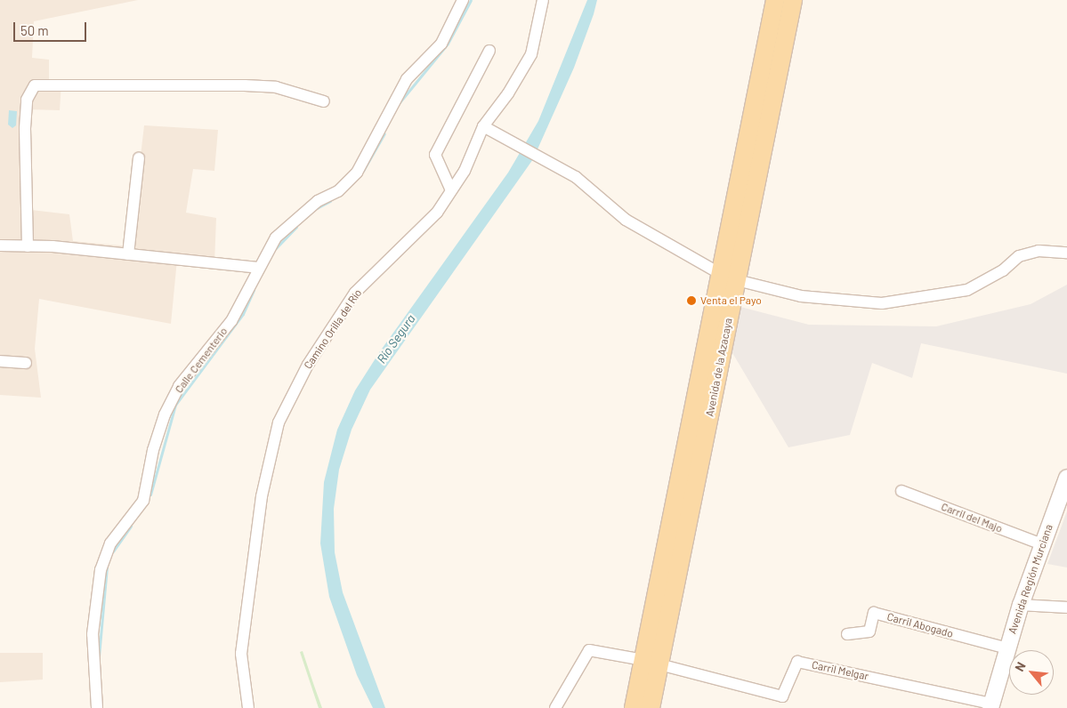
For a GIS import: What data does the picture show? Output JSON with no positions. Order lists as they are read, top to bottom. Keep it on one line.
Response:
{"streets":{"main road":["Avenida de la Azacaya","Avenida Región Murciana"],"street":["Camino Orilla del Río","Calle Cementerio","Carril del Majo","Carril Abogado","Carril Melgar"]},"crossings":[["Avenida de la Azacaya","Carril Melgar"],["Carril del Majo","Avenida Región Murciana"],["Avenida Región Murciana","Carril Abogado"],["Avenida Región Murciana","Carril Melgar"]],"water":["Río Segura"],"places":["Venta el Payo"],"scale_bar":"50 m","north":"top left"}
